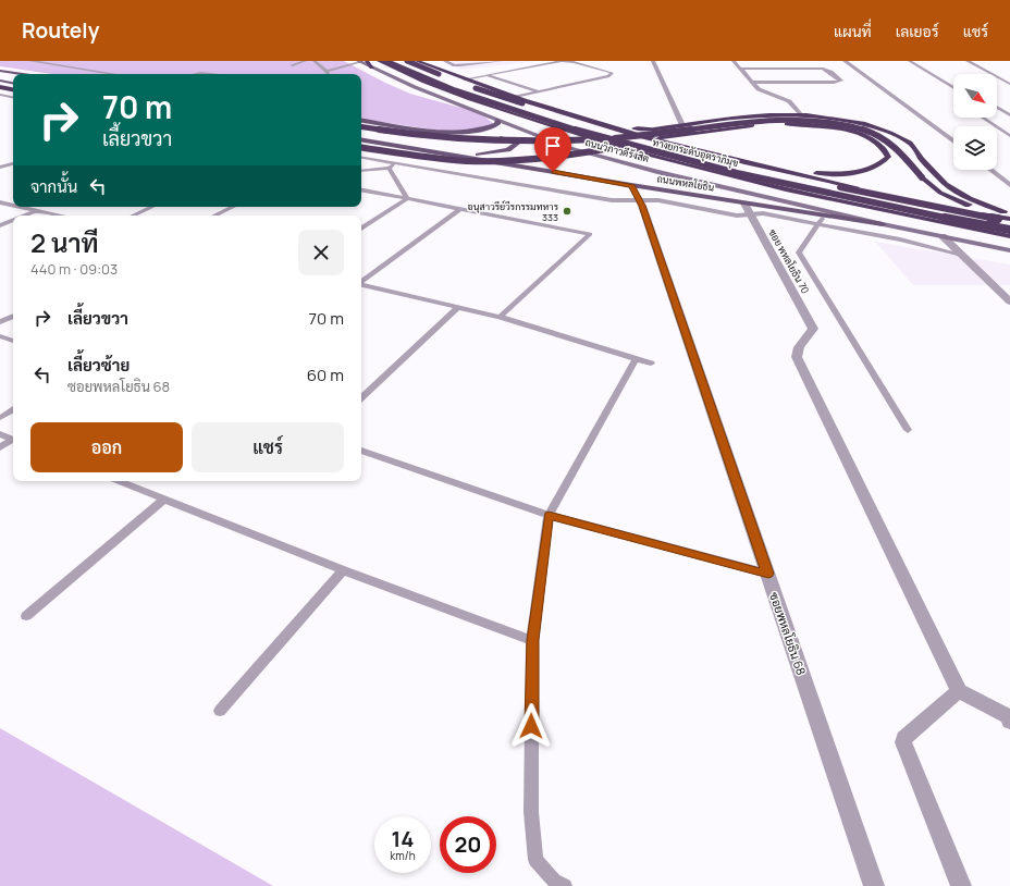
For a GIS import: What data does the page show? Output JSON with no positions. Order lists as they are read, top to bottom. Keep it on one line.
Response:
{"streets":{"highway":["ถนนวิภาวดีรังสิต","ทางยกระดับอุตราภิมุข","ถนนพหลโยธิน"],"street":["ซอย พหลโยธิน 70","ซอยพหลโยธิน 68"]},"crossings":[["ถนนวิภาวดีรังสิต","ถนนพหลโยธิน"],["ถนนพหลโยธิน","ซอย พหลโยธิน 70"],["ถนนพหลโยธิน","ซอยพหลโยธิน 68"]],"places":["อนุสาวรีย์วีรกรรมทหาร 333"],"north":"bottom right","page":{"header":"Routely","nav":["แผนที่","เลเยอร์","แชร์"],"turn":["70 m","เลี้ยวขวา"],"then":"จากนั้น","heading":["2 นาที","440 m · 09:03"],"list":[{"name":"เลี้ยวขวา","value":"70 m"},{"name":"เลี้ยวซ้าย","note":"ซอยพหลโยธิน 68","value":"60 m"}],"buttons":["ออก","แชร์"],"speed":"14 km/h","limit":"20"}}
